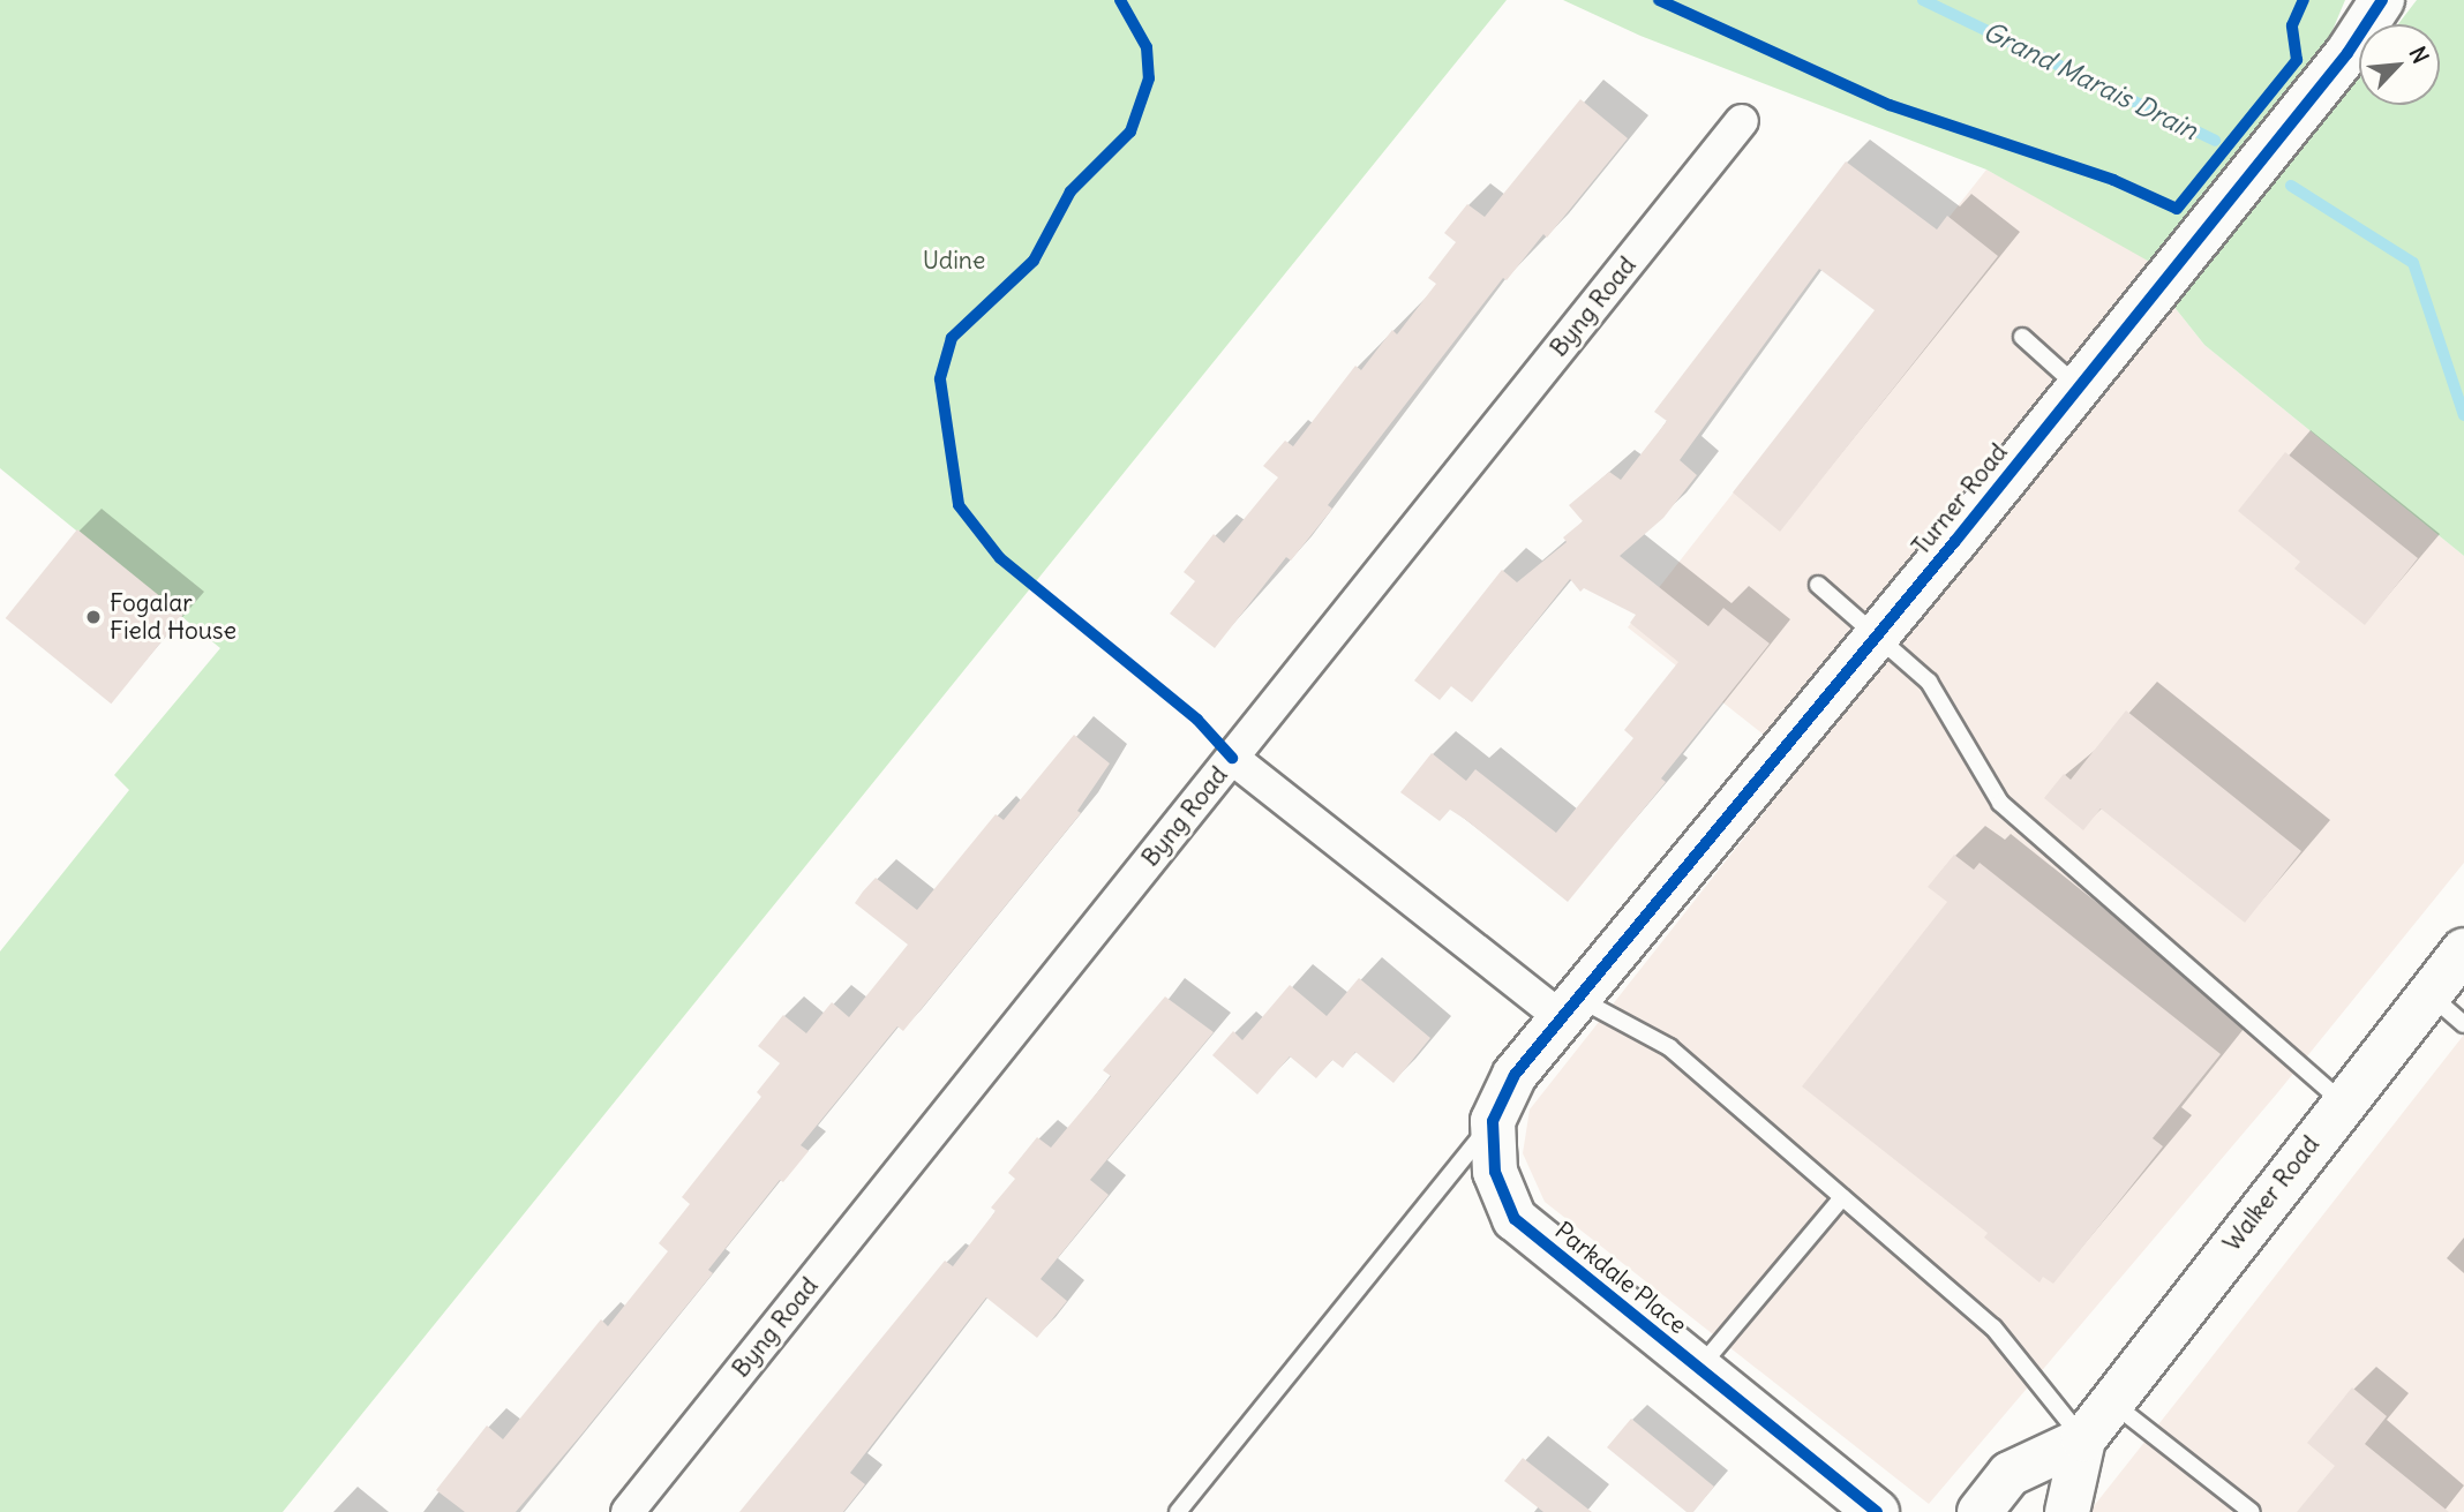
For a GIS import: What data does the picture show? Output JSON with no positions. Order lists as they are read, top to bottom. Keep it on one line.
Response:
{"streets":{"street":["Byng Road","Turner Road","Walker Road","Parkdale Place"]},"crossings":[["Turner Road","Parkdale Place"]],"water":["Grand Marais Drain"],"parks":["Udine"],"places":["Fogalar Field House"],"north":"top right"}
